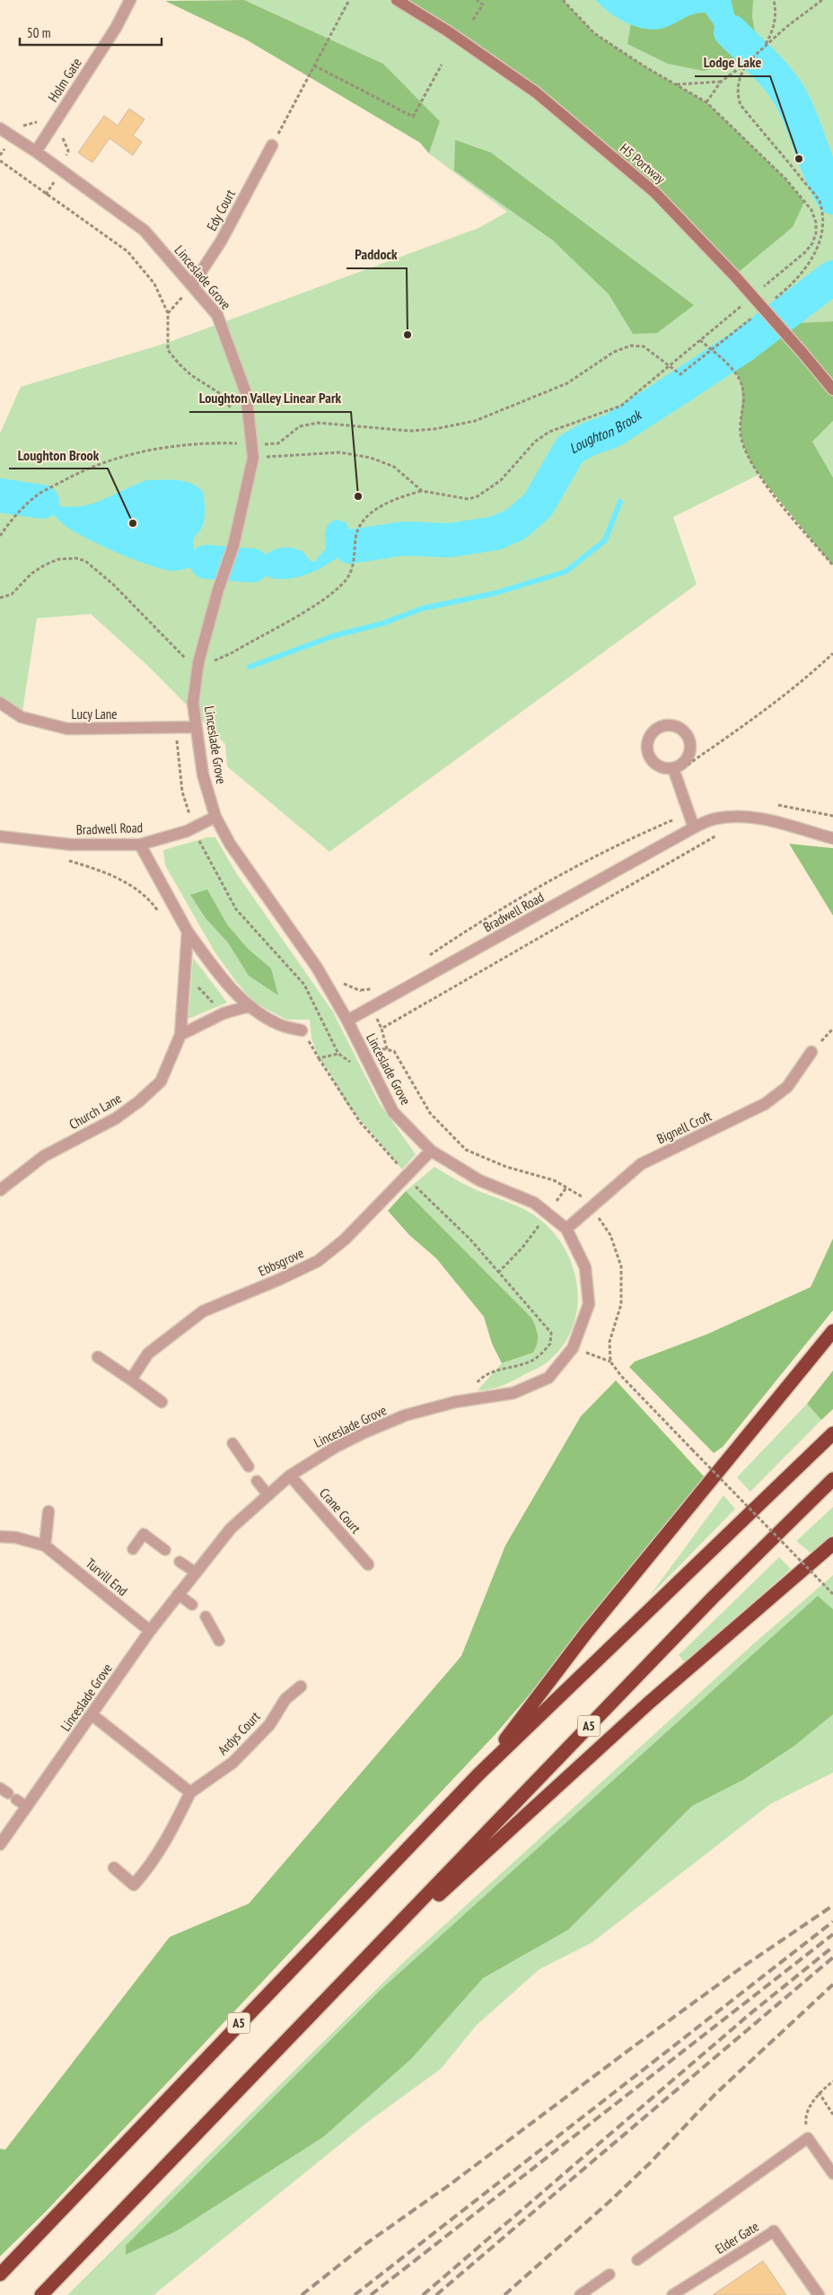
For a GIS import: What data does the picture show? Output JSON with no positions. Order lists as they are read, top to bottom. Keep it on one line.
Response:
{"streets":{"highway":["A5"],"street":["Holm Gate","H5 Portway","Edy Court","Linceslade Grove","Lucy Lane","Bradwell Road","Church Lane","Bignell Croft","Ebbsgrove","Crane Court","Turvill End","Ardys Court","Elder Gate"]},"crossings":[["Holm Gate","Linceslade Grove"],["Edy Court","Linceslade Grove"],["Linceslade Grove","Lucy Lane"],["Linceslade Grove","Bradwell Road"],["Linceslade Grove","Bignell Croft"],["Linceslade Grove","Ebbsgrove"],["Linceslade Grove","Crane Court"],["Linceslade Grove","Turvill End"]],"water":["Loughton Brook"],"places":["Lodge Lake","Paddock","Loughton Valley Linear Park","Loughton Brook"],"scale_bar":"50 m"}
